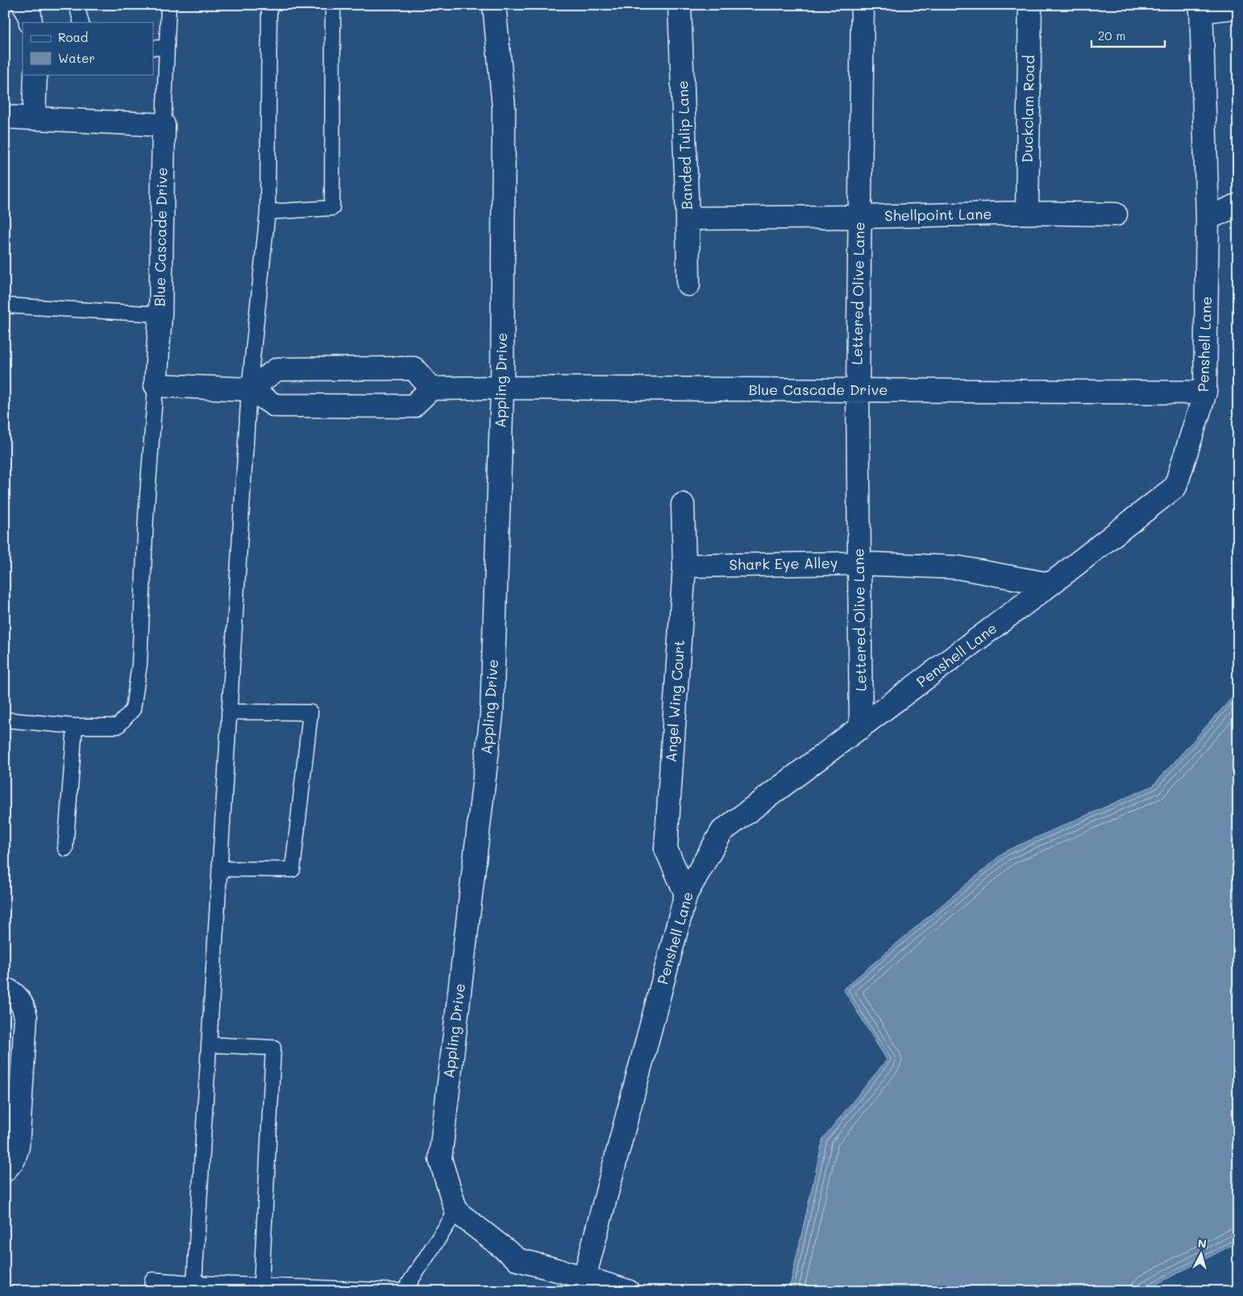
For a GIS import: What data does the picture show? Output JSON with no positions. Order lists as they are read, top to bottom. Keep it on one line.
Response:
{"streets":{"street":["Duckclam Road","Banded Tulip Lane","Shellpoint Lane","Blue Cascade Drive","Lettered Olive Lane","Penshell Lane","Appling Drive","Shark Eye Alley","Angel Wing Court"]},"crossings":[["Duckclam Road","Shellpoint Lane"],["Banded Tulip Lane","Shellpoint Lane"],["Shellpoint Lane","Lettered Olive Lane"],["Blue Cascade Drive","Lettered Olive Lane"],["Blue Cascade Drive","Penshell Lane"],["Blue Cascade Drive","Appling Drive"],["Lettered Olive Lane","Penshell Lane"],["Lettered Olive Lane","Shark Eye Alley"],["Penshell Lane","Shark Eye Alley"],["Penshell Lane","Angel Wing Court"],["Shark Eye Alley","Angel Wing Court"]],"legend":["Road","Water"],"scale_bar":"20 m","north":"top"}
